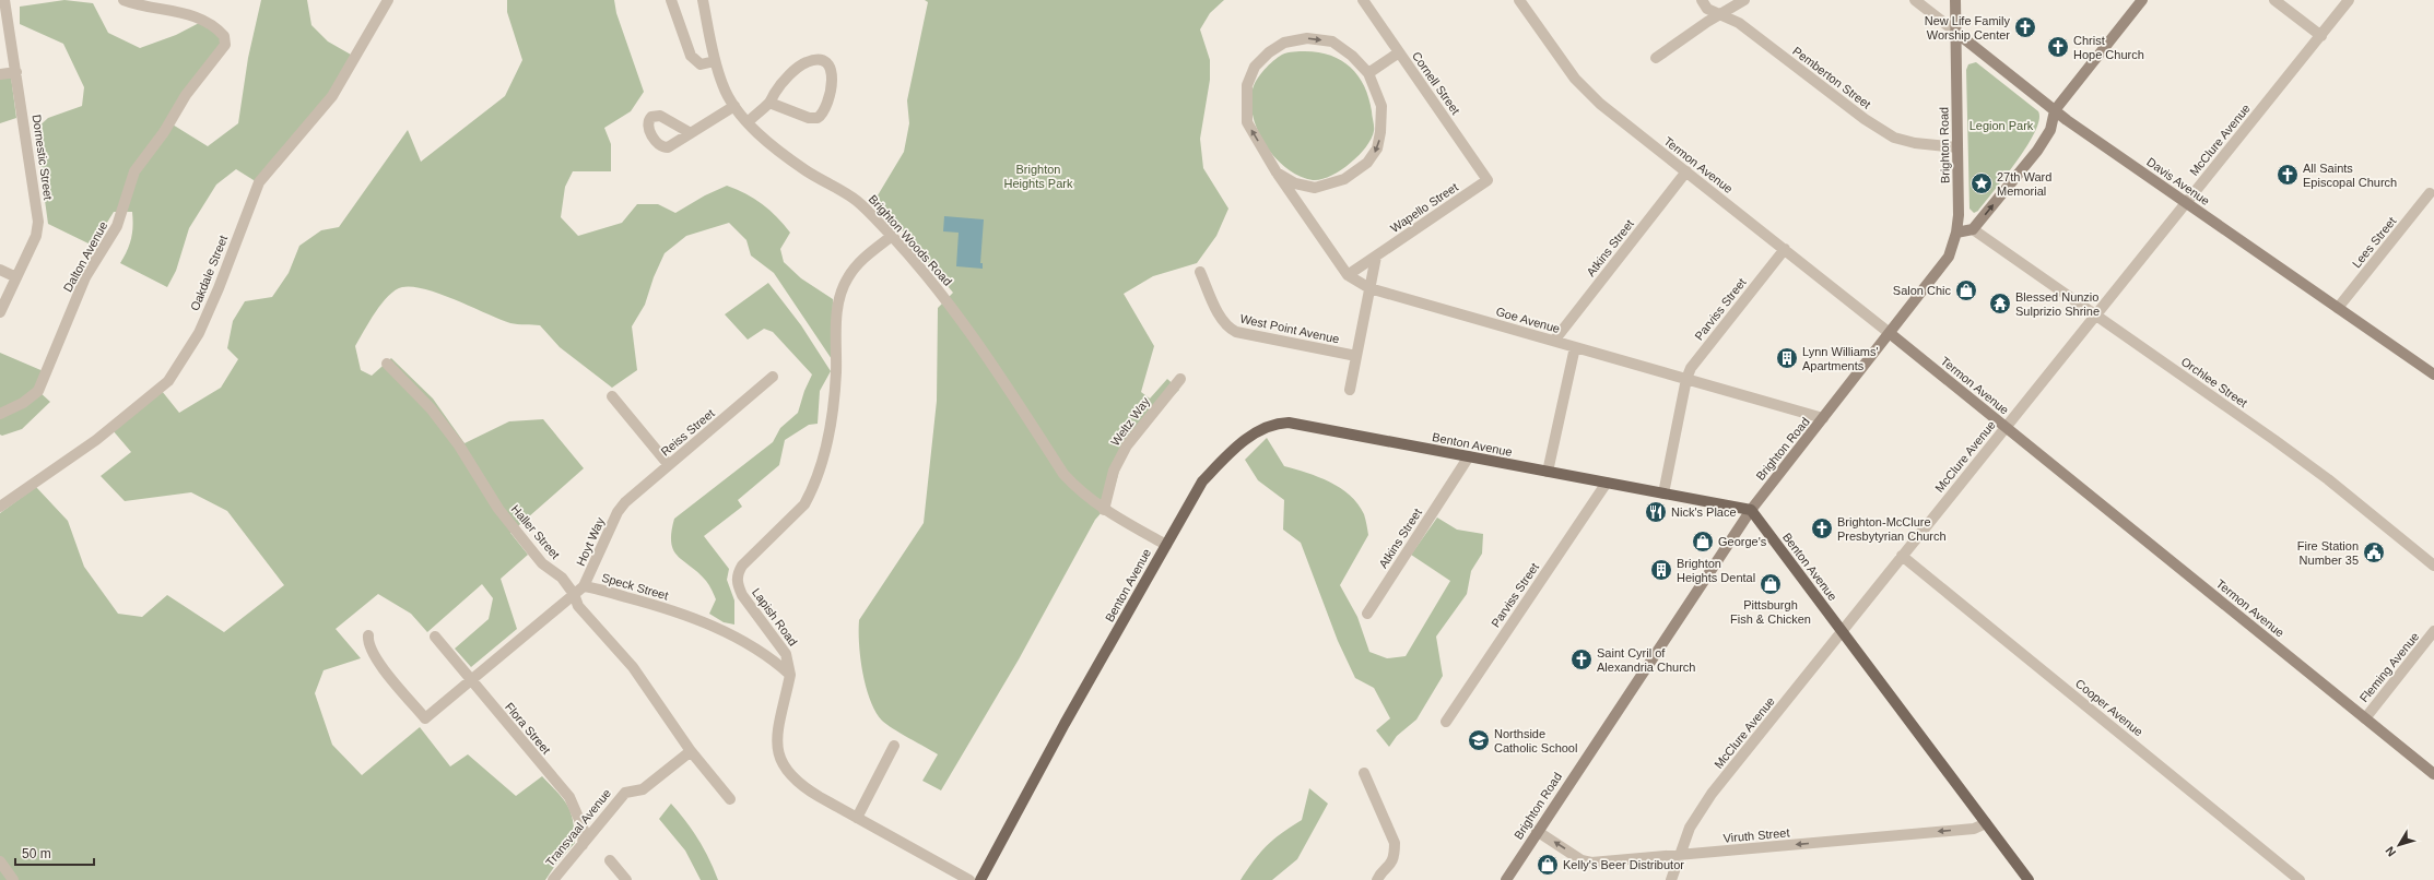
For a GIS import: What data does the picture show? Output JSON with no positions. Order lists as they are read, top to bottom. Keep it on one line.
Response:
{"streets":{"main road":["Benton Avenue"],"street":["Pemberton Street","Cornell Street","McClure Avenue","Brighton Road","Dornestic Street","Termon Avenue","Davis Avenue","Wapello Street","Brighton Woods Road","Lees Street","Atkins Street","Dalton Avenue","Oakdale Street","Parviss Street","Goe Avenue","West Point Avenue","Orchlee Street","Weltz Way","Reiss Street","Haller Street","Hoyt Way","Speck Street","Lapish Road","Fleming Avenue","Cooper Avenue","Flora Street","Transvaal Avenue","Viruth Street"]},"crossings":[["Pemberton Street","Brighton Road"],["Cornell Street","Wapello Street"],["McClure Avenue","Termon Avenue"],["McClure Avenue","Davis Avenue"],["McClure Avenue","Orchlee Street"],["McClure Avenue","Benton Avenue"],["McClure Avenue","Cooper Avenue"],["McClure Avenue","Viruth Street"],["Brighton Road","Termon Avenue"],["Brighton Road","Davis Avenue"],["Brighton Road","Goe Avenue"],["Brighton Road","Benton Avenue"],["Brighton Road","Viruth Street"],["Termon Avenue","Atkins Street"],["Termon Avenue","Parviss Street"],["Termon Avenue","Fleming Avenue"],["Davis Avenue","Lees Street"],["Wapello Street","Goe Avenue"],["Brighton Woods Road","Weltz Way"],["Brighton Woods Road","Benton Avenue"],["Brighton Woods Road","Lapish Road"],["Atkins Street","Goe Avenue"],["Atkins Street","Benton Avenue"],["Parviss Street","Goe Avenue"],["Parviss Street","Benton Avenue"],["Reiss Street","Hoyt Way"],["Benton Avenue","Viruth Street"],["Haller Street","Speck Street"],["Haller Street","Transvaal Avenue"],["Hoyt Way","Speck Street"],["Speck Street","Lapish Road"],["Speck Street","Flora Street"],["Flora Street","Transvaal Avenue"]],"one_way":["Viruth Street"],"parks":["Legion Park","Brighton Heights Park"],"places":{"church":["New Life Family Worship Center","Christ Hope Church","All Saints Episcopal Church","Brighton-McClure Presbytyrian Church","Saint Cyril of Alexandria Church"],"place":["27th Ward Memorial"],"shop":["Salon Chic","George's","Pittsburgh Fish & Chicken","Kelly's Beer Distributor"],"temple":["Blessed Nunzio Sulprizio Shrine"],"building":["Lynn Williams' Apartments","Brighton Heights Dental"],"restaurant":["Nick's Place"],"public building":["Fire Station Number 35"],"school or university":["Northside Catholic School"]},"scale_bar":"50 m","north":"bottom left"}
